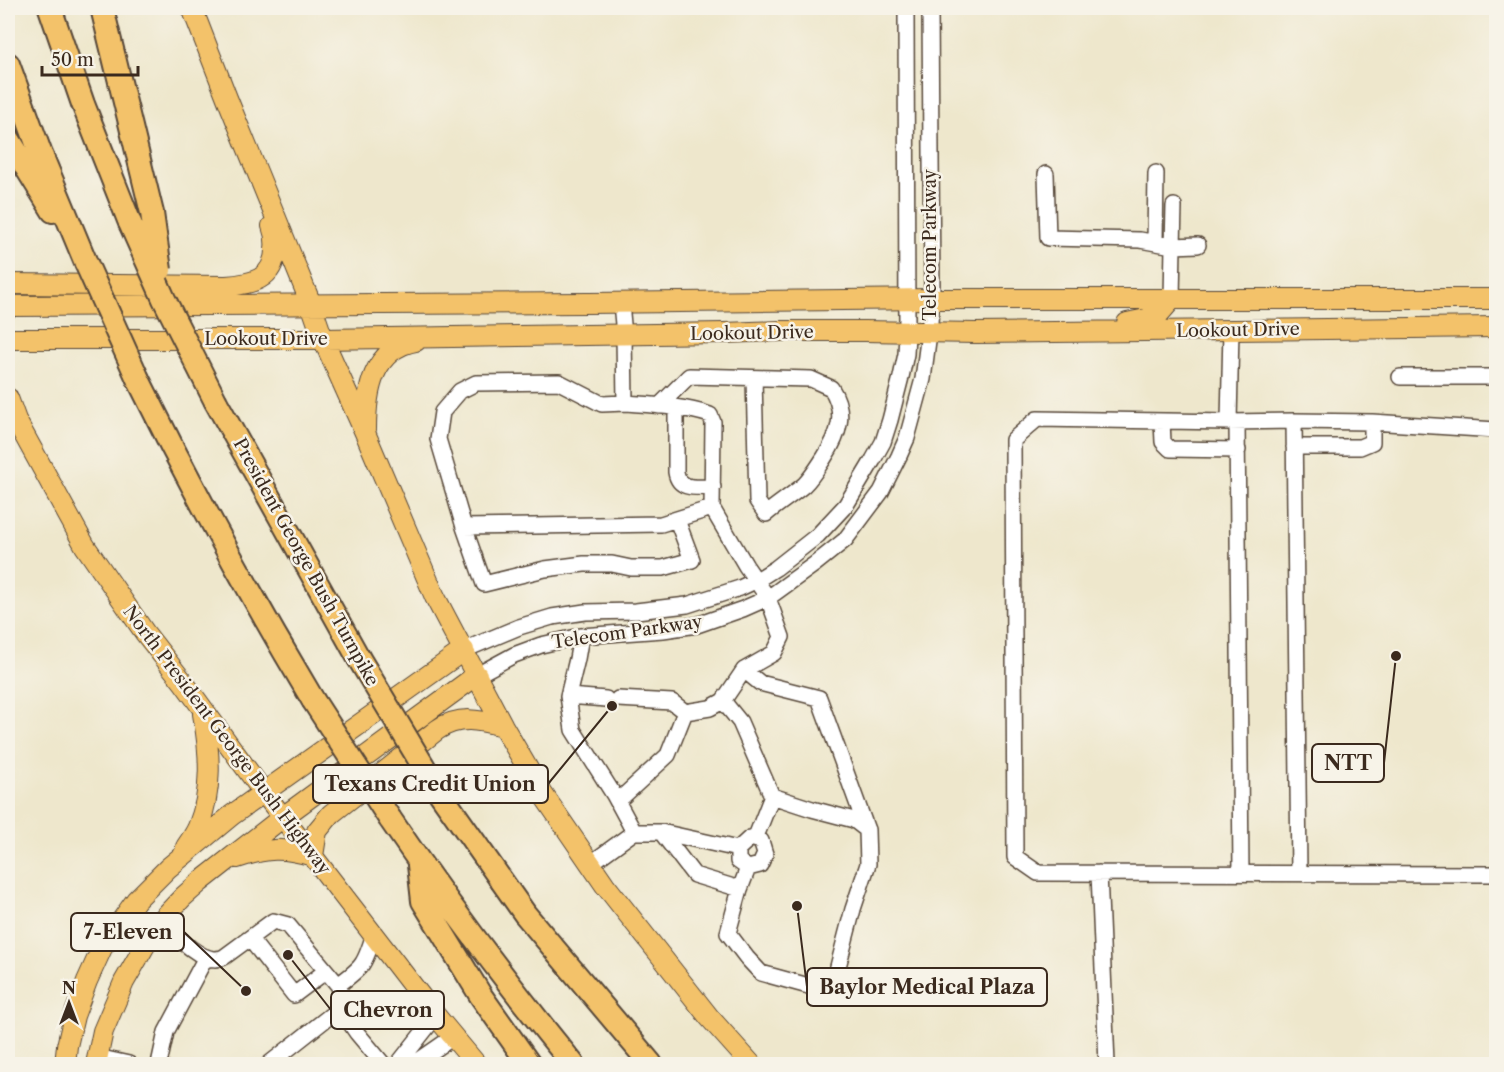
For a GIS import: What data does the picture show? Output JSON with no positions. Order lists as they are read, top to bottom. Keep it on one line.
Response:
{"streets":{"highway":["President George Bush Turnpike"],"main road":["Telecom Parkway","Lookout Drive","North President George Bush Highway"]},"crossings":[["Telecom Parkway","Lookout Drive"],["Telecom Parkway","North President George Bush Highway"]],"places":["NTT","Texans Credit Union","Baylor Medical Plaza","Chevron","7-Eleven"],"scale_bar":"50 m","north":"top"}
